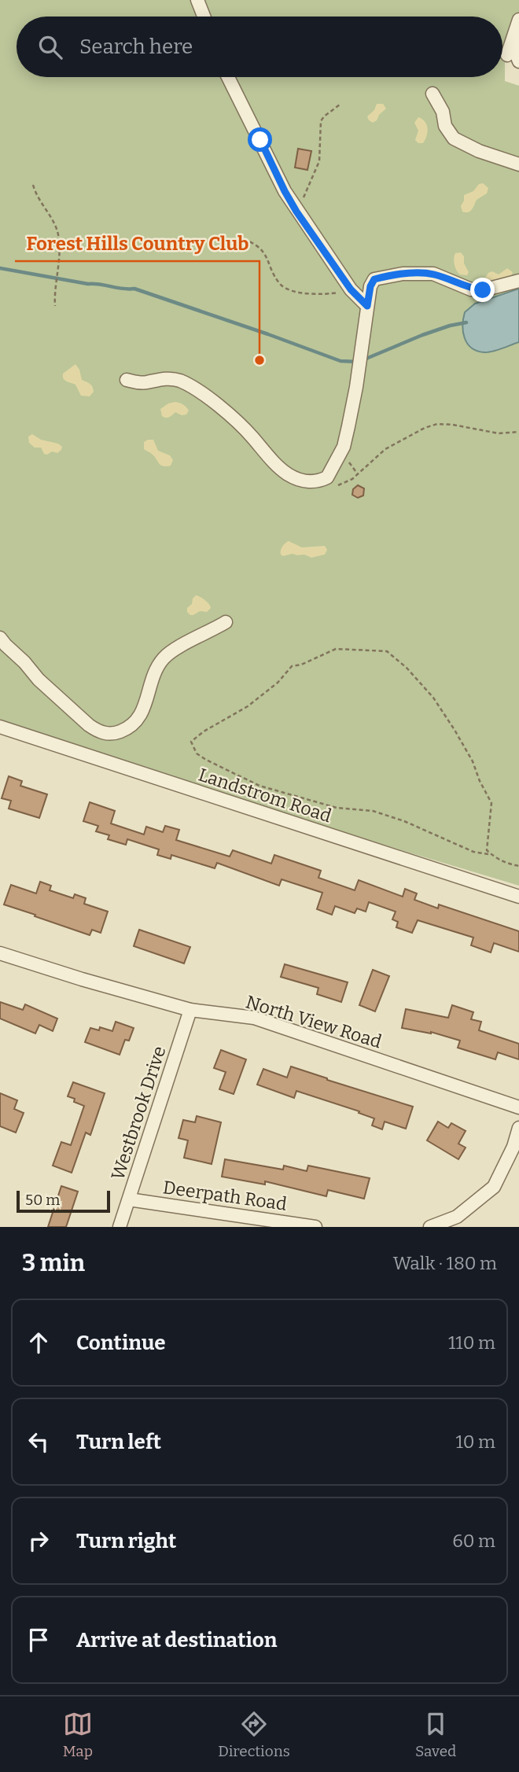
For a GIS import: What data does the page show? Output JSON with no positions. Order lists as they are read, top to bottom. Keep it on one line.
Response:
{"streets":{"street":["Landstrom Road","North View Road","Westbrook Drive","Deerpath Road"]},"crossings":[["North View Road","Westbrook Drive"],["Westbrook Drive","Deerpath Road"]],"places":["Forest Hills Country Club"],"scale_bar":"50 m","page":{"search":"Search here","scale":"50 m","heading":["3 min","Walk · 180 m"],"list":[["Continue","110 m"],["Turn left","10 m"],["Turn right","60 m"],"Arrive at destination"],"nav":["Map","Directions","Saved"]}}
